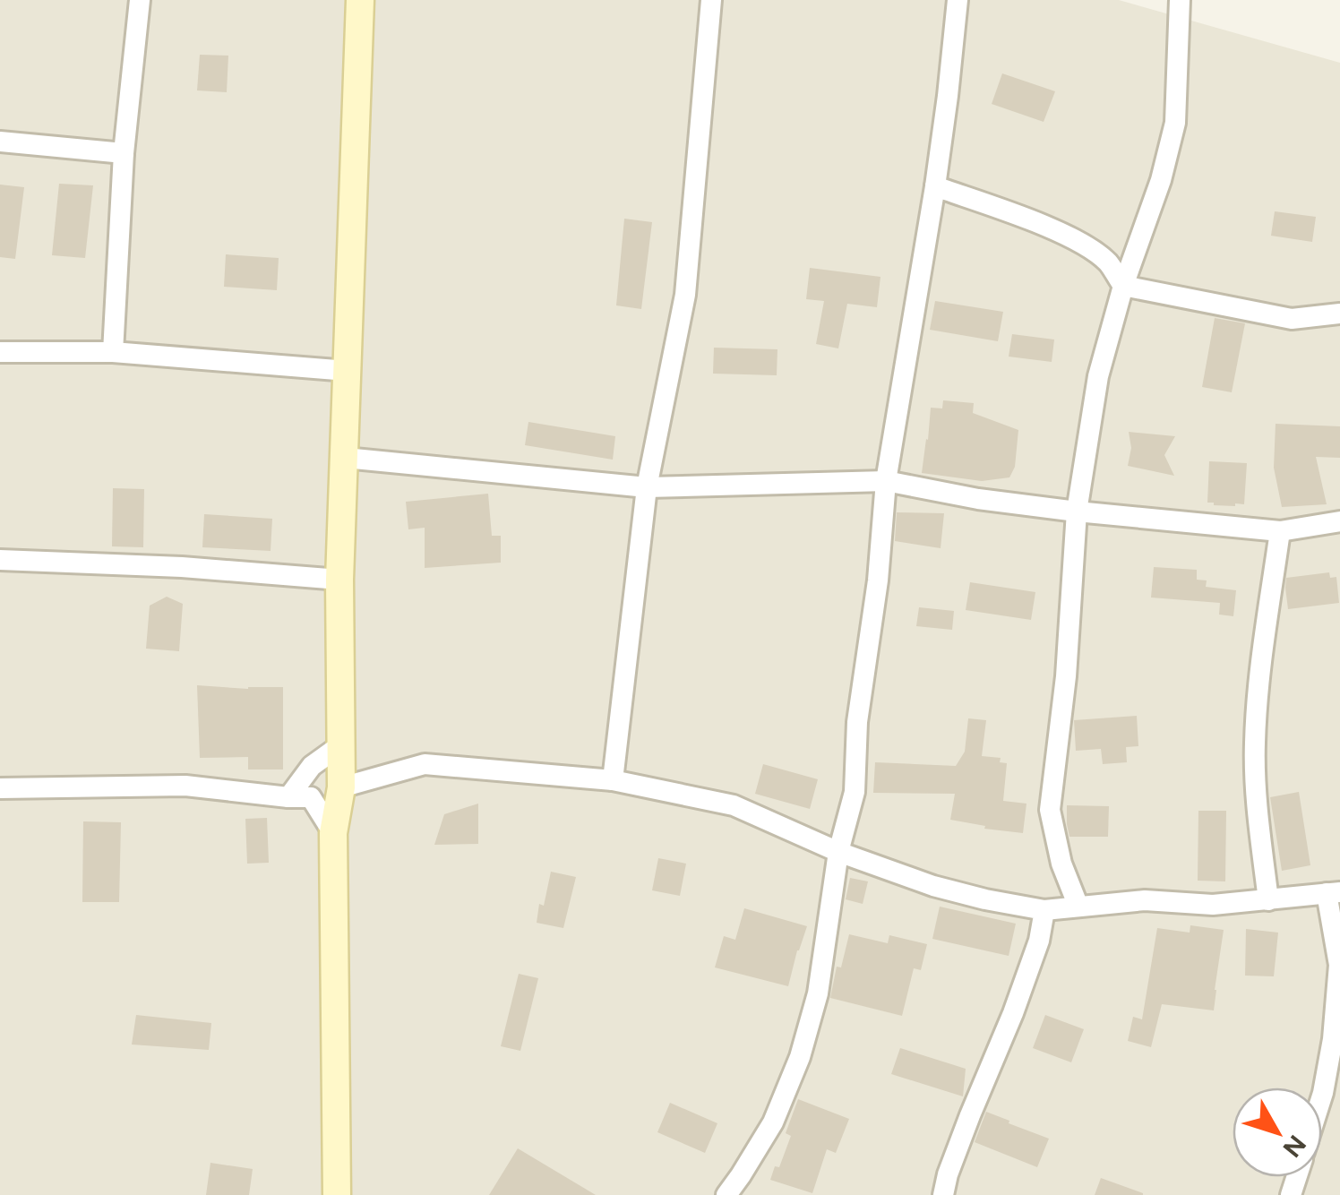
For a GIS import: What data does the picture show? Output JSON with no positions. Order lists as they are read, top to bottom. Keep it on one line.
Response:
{"north":"bottom right"}
